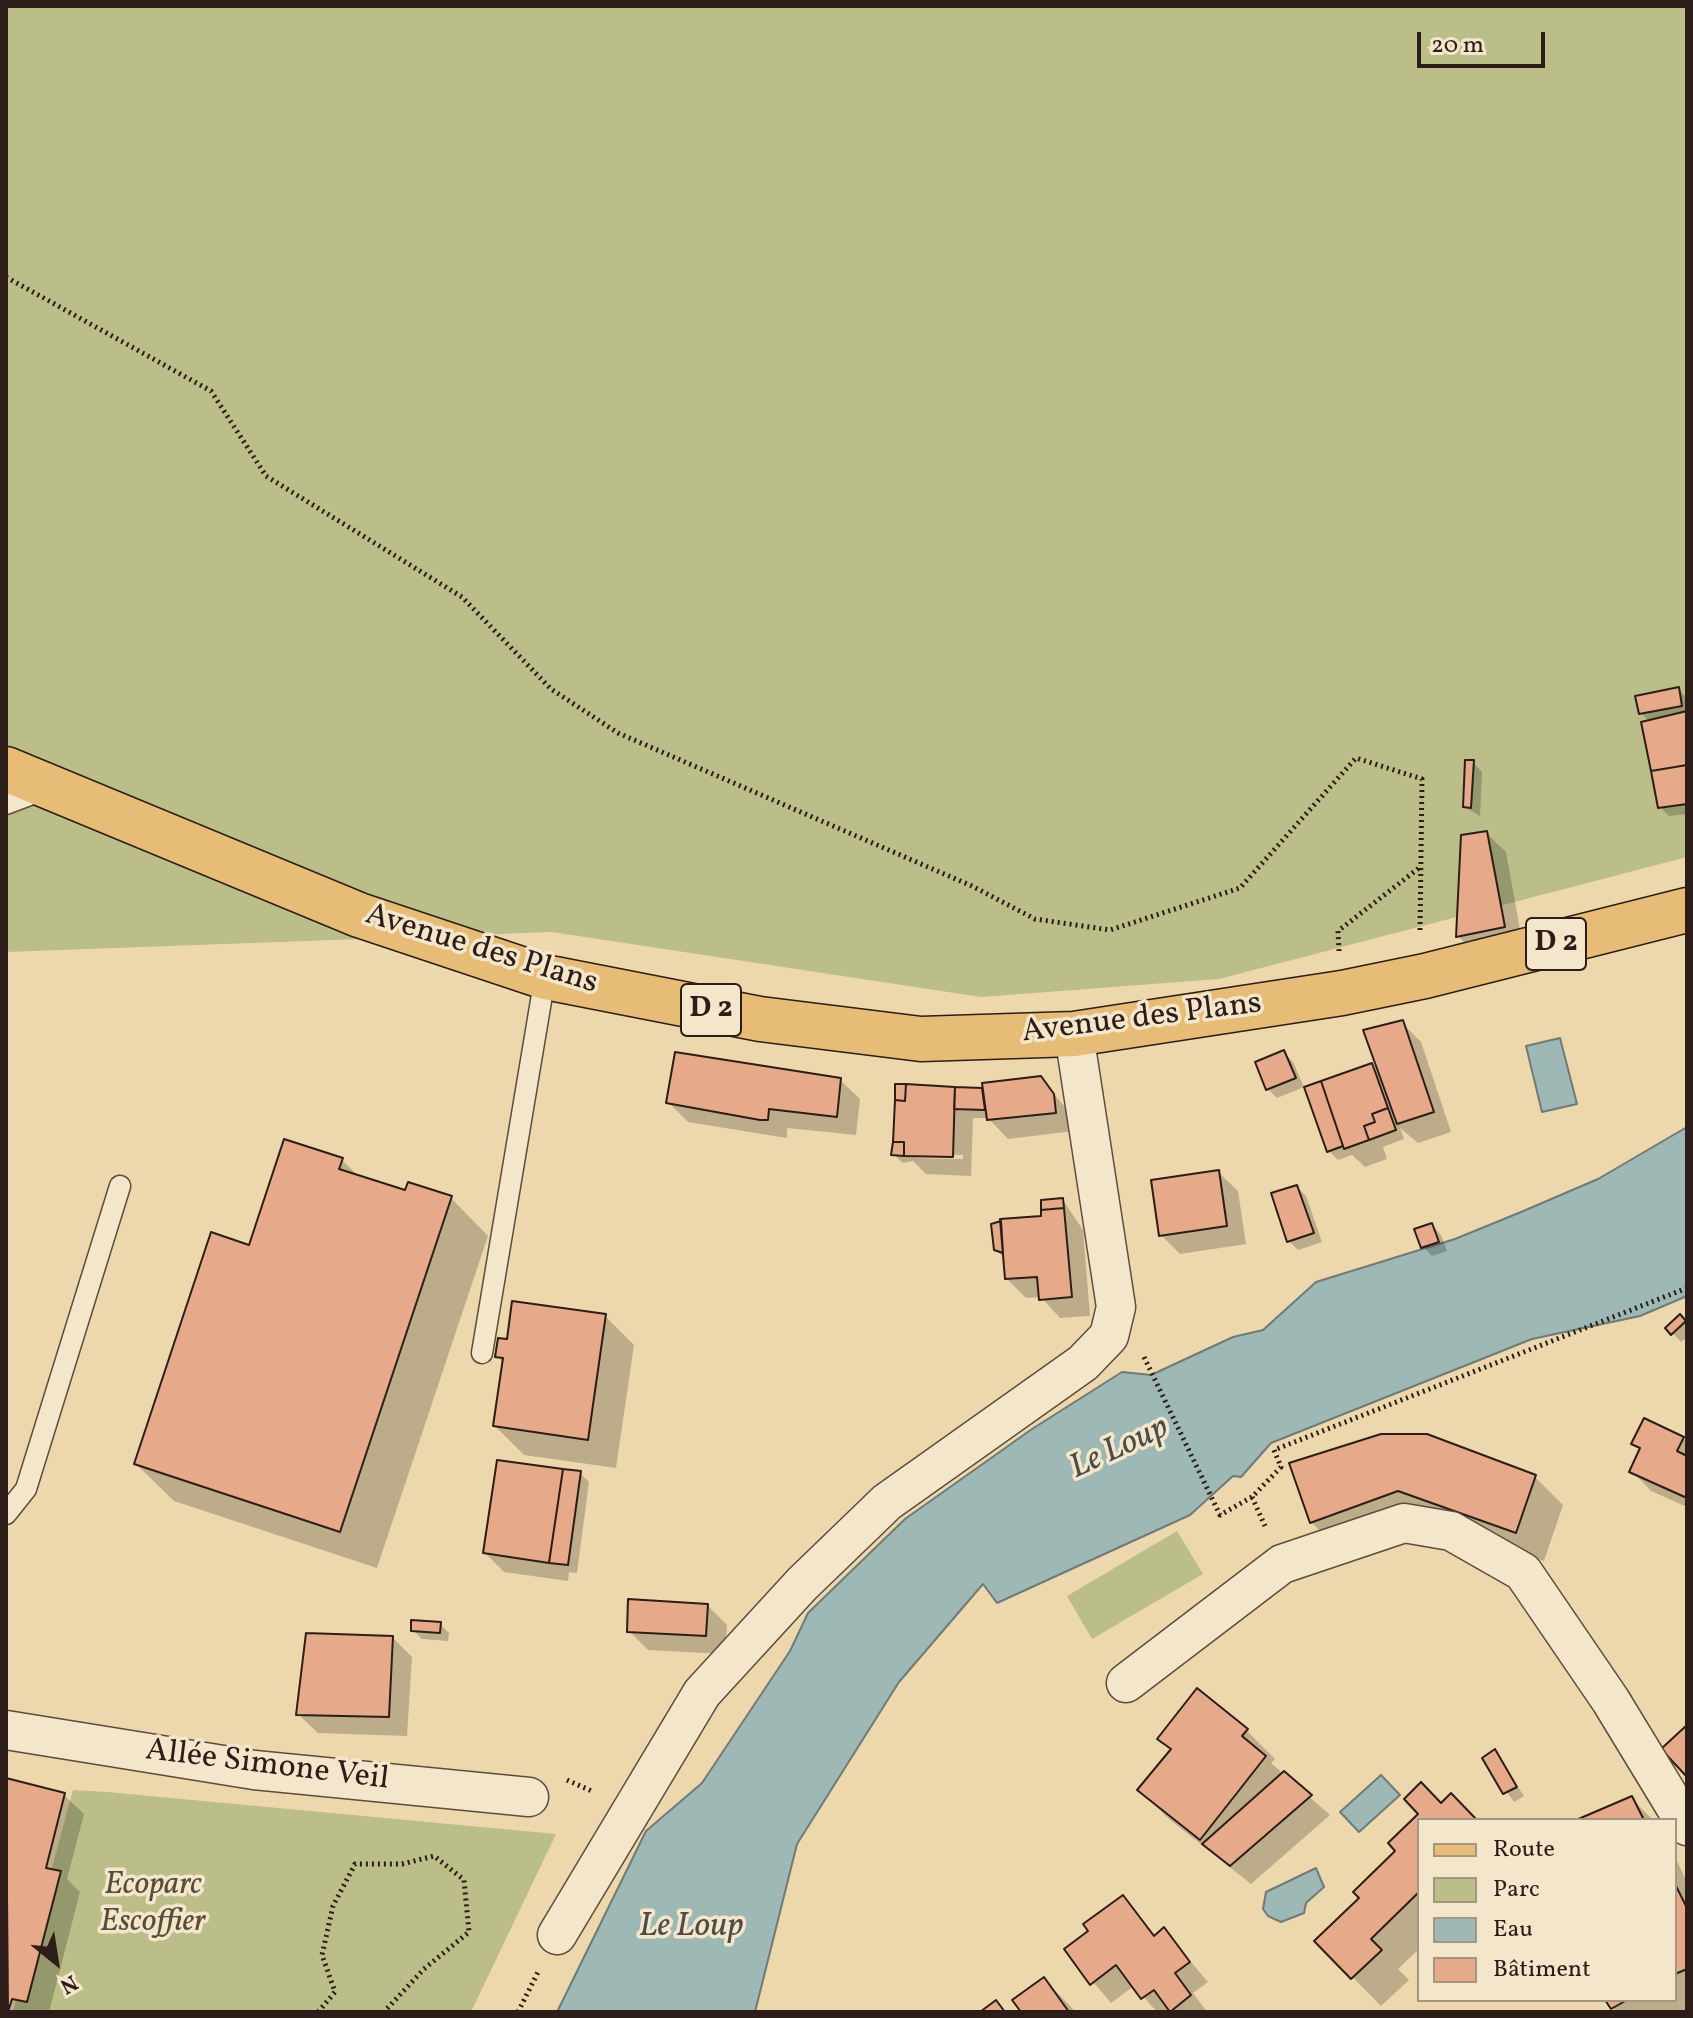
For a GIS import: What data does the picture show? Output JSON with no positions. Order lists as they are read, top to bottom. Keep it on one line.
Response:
{"streets":{"main road":["D 2","Avenue des Plans"],"street":["Allée Simone Veil"]},"water":["Le Loup"],"parks":["Ecoparc Escoffier"],"legend":["Route","Parc","Eau","Bâtiment"],"scale_bar":"20 m","north":"bottom right"}
